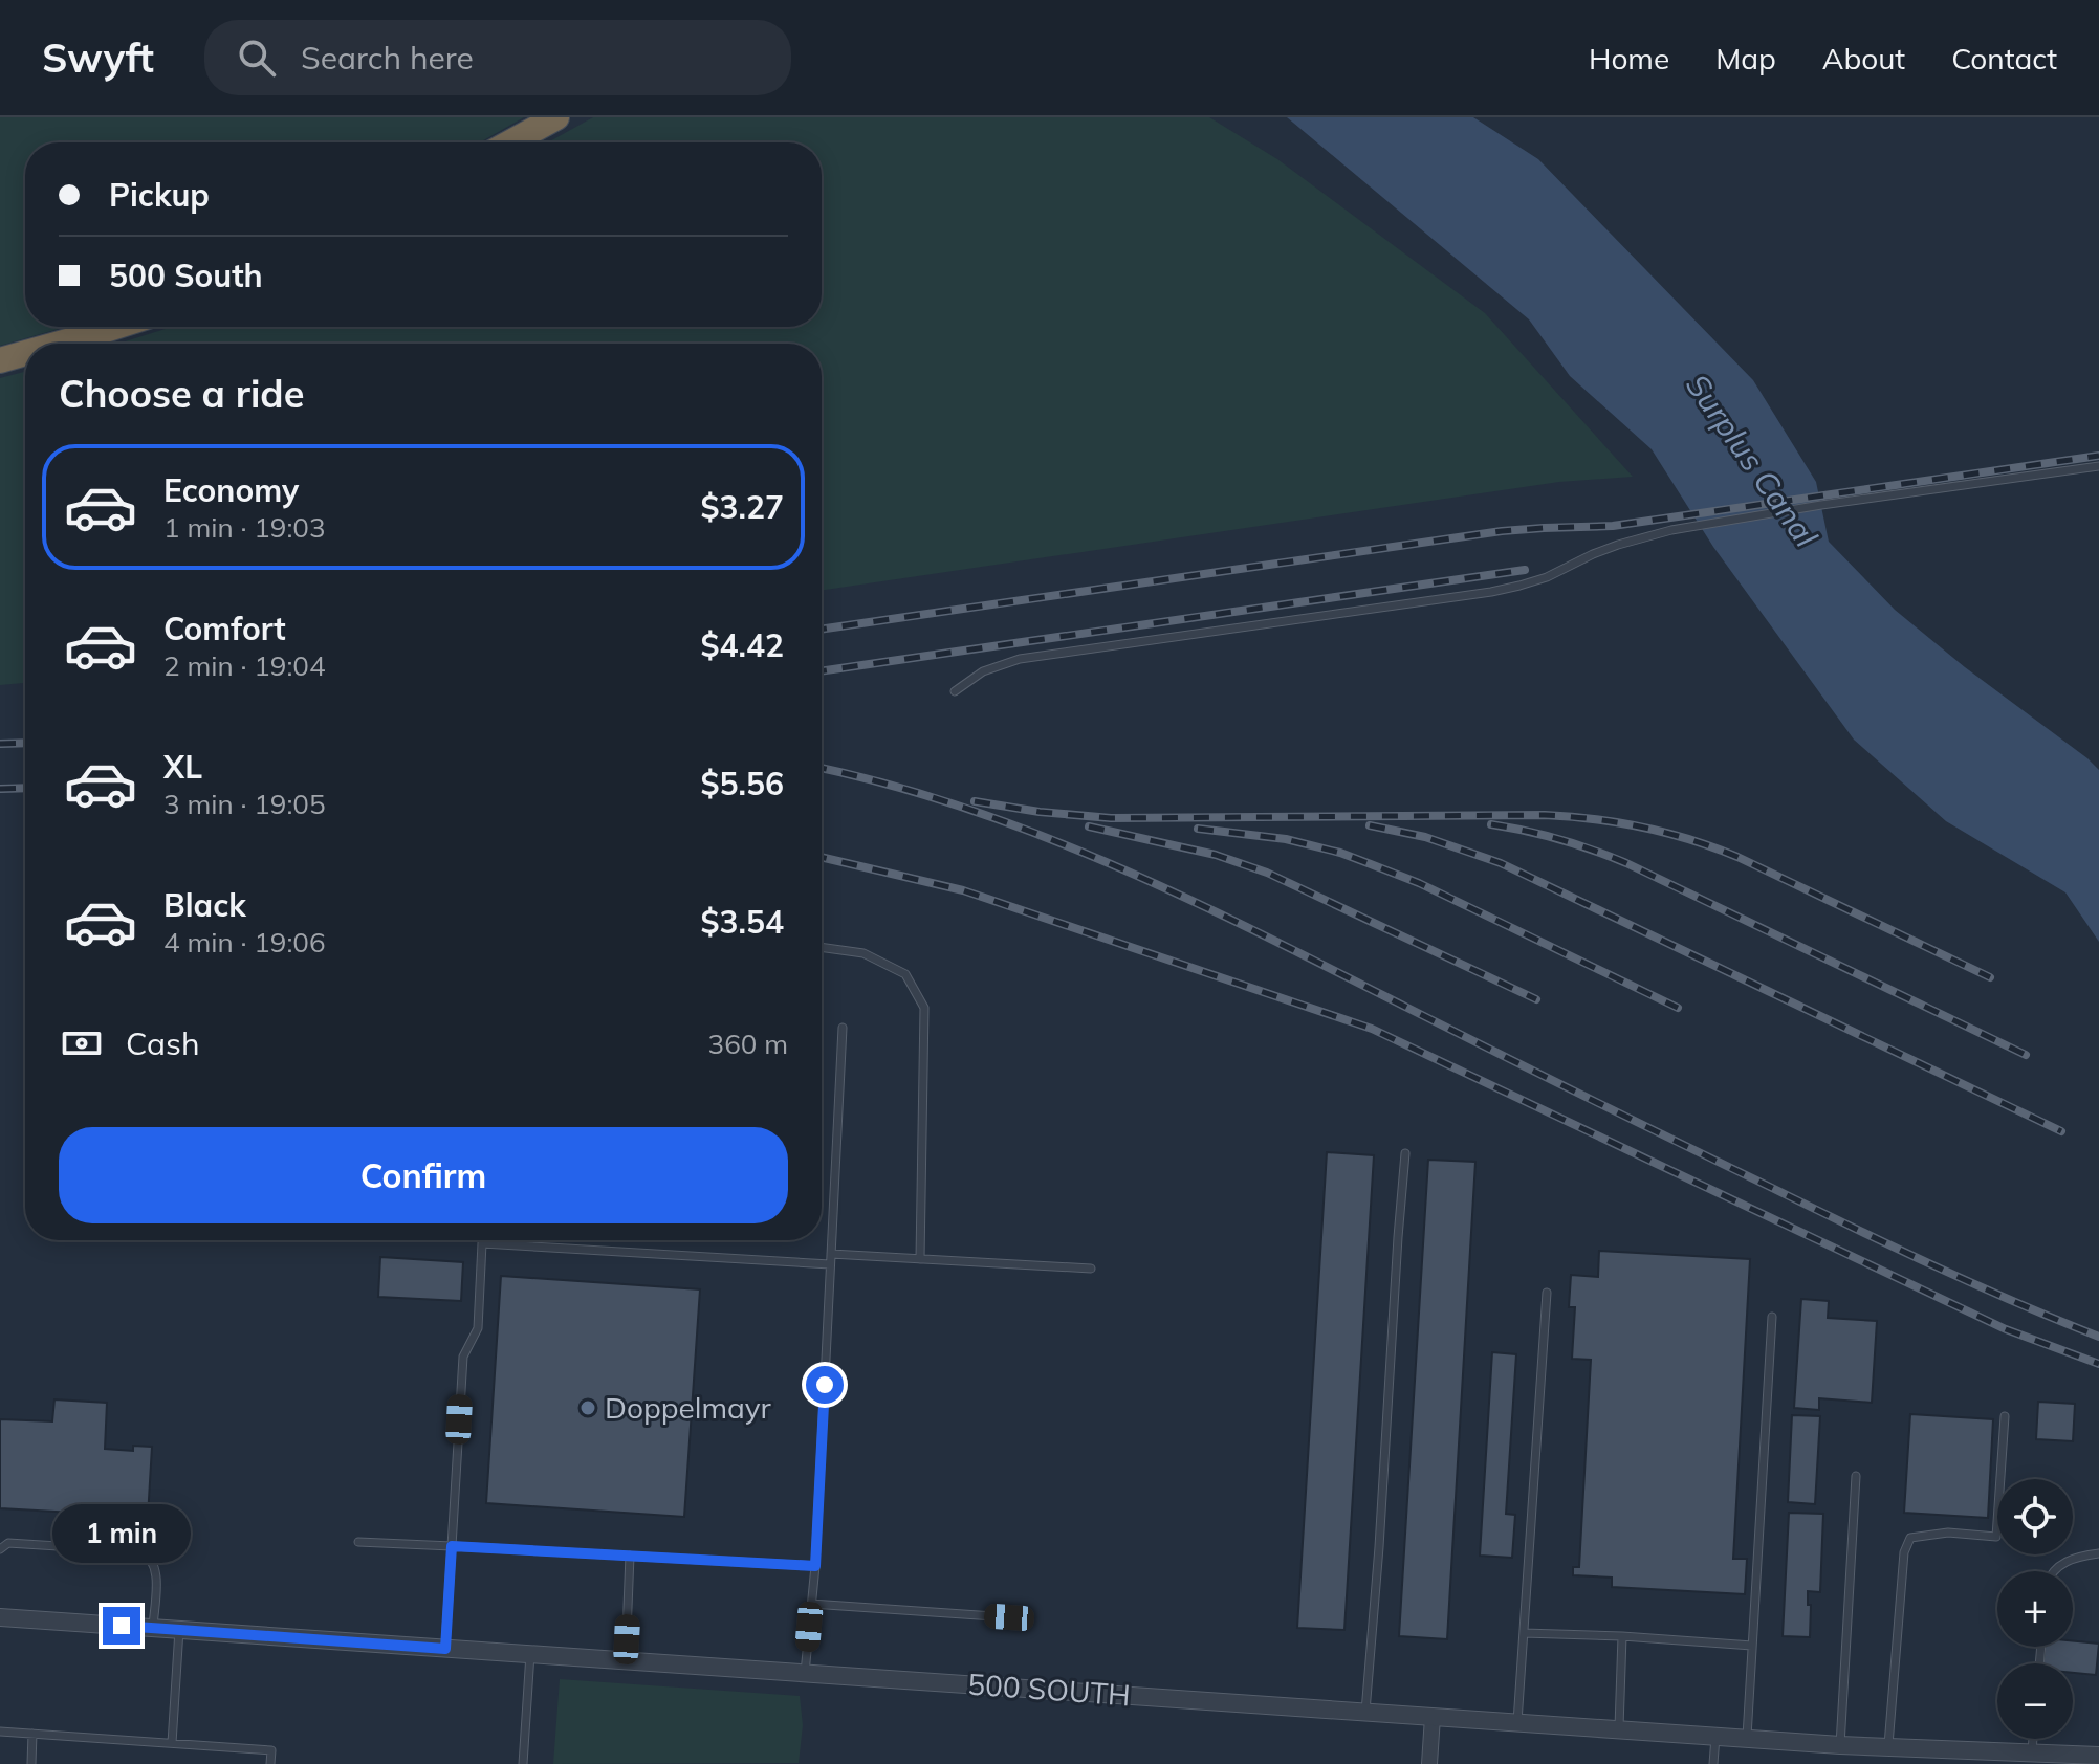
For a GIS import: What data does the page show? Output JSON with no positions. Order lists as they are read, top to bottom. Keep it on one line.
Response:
{"streets":{"street":["500 SOUTH"]},"water":["Surplus Canal"],"places":["Doppelmayr"],"page":{"header":"Swyft","search":"Search here","nav":["Home","Map","About","Contact"],"banner":["Pickup","500 South"],"heading":"Choose a ride","list":[{"name":"Economy","note":"1 min · 19:03","value":"$3.27"},{"name":"Comfort","note":"2 min · 19:04","value":"$4.42"},{"name":"XL","note":"3 min · 19:05","value":"$5.56"},{"name":"Black","note":"4 min · 19:06","value":"$3.54"}],"pay":["Cash","360 m"],"buttons":"Confirm","map_buttons":["+","−"],"bubble":"1 min"}}
